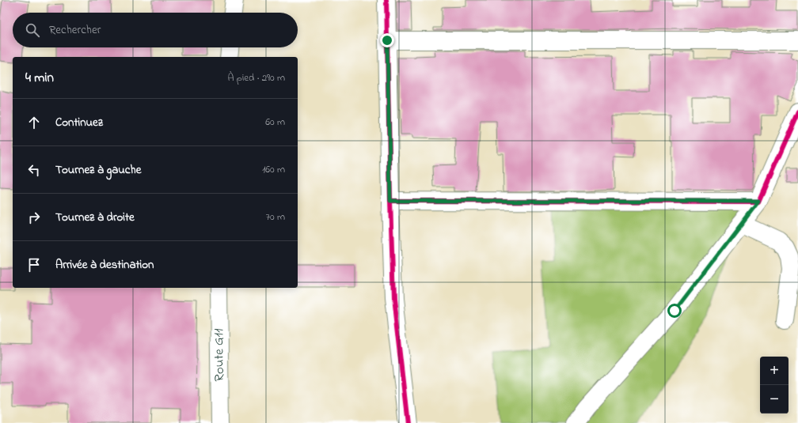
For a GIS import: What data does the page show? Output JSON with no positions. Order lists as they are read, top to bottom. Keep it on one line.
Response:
{"streets":{"street":["Route G11"]},"page":{"search":"Rechercher","heading":["4 min","À pied · 290 m"],"list":[["Continuez","60 m"],["Tournez à gauche","160 m"],["Tournez à droite","70 m"],"Arrivée à destination"],"map_buttons":["+","−"]}}
